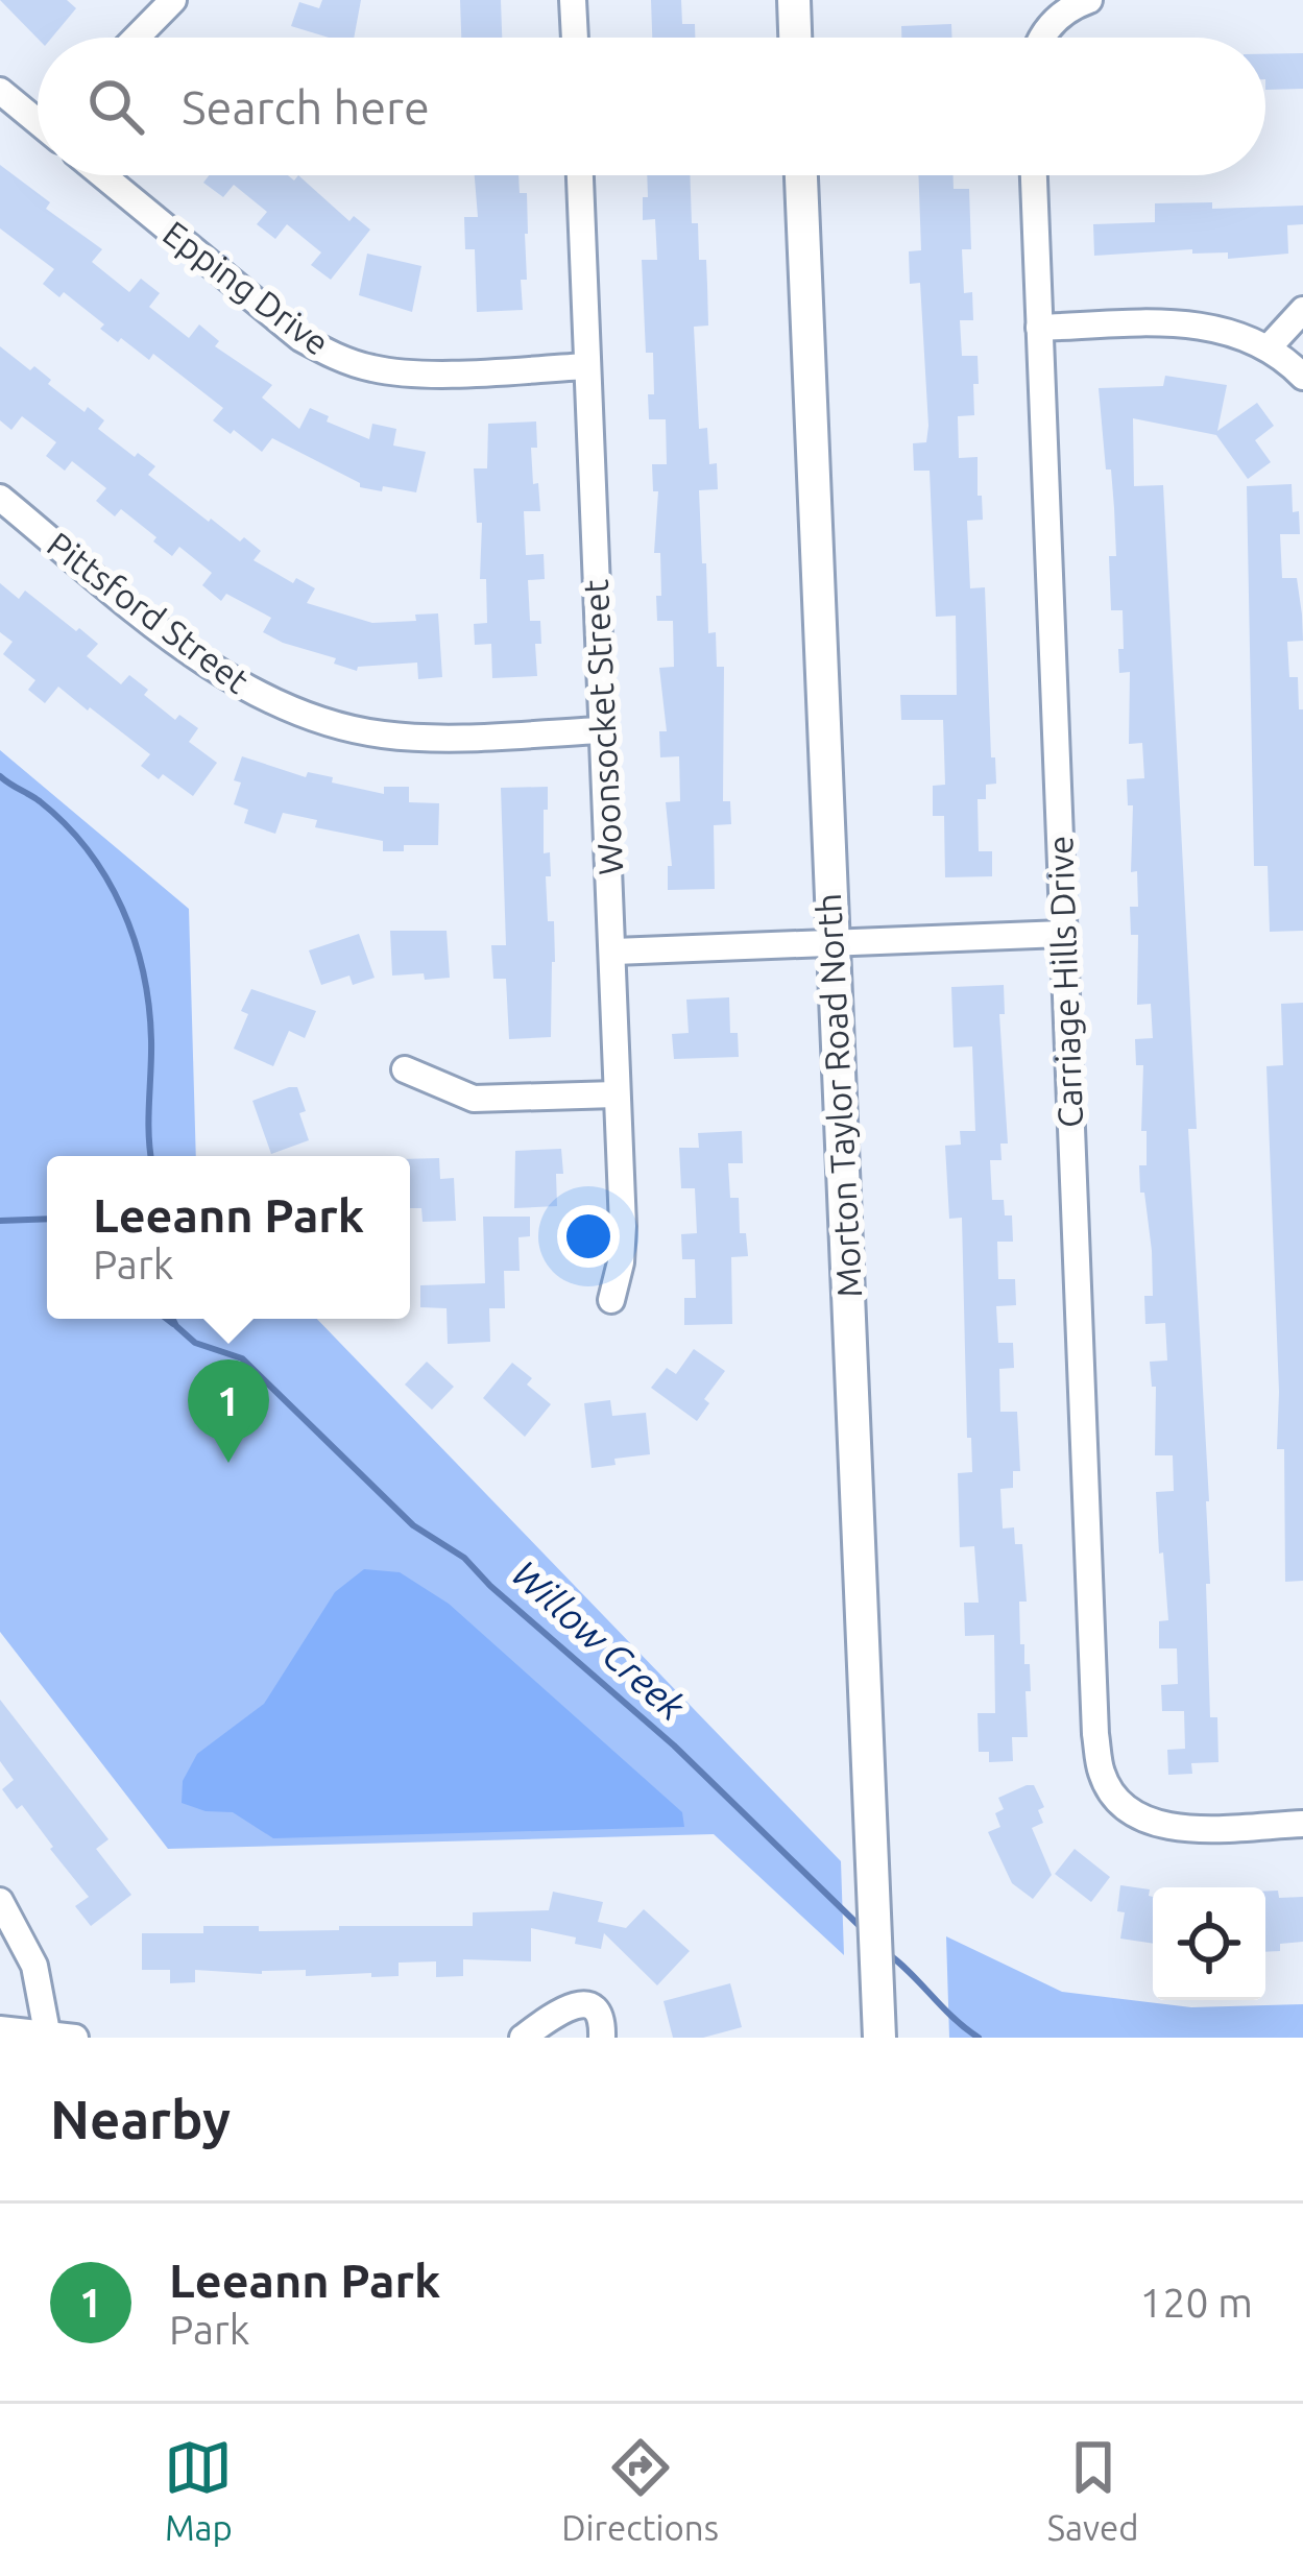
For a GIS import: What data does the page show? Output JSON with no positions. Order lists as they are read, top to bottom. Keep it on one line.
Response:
{"streets":{"street":["Epping Drive","Pittsford Street","Woonsocket Street","Carriage Hills Drive","Morton Taylor Road North"]},"crossings":[["Epping Drive","Woonsocket Street"],["Pittsford Street","Woonsocket Street"]],"water":["Willow Creek"],"page":{"search":"Search here","popup":["Leeann Park","Park"],"pins":"1","heading":"Nearby","list":[{"mark":"1","name":"Leeann Park","note":"Park","value":"120 m"}],"nav":["Map","Directions","Saved"]}}
